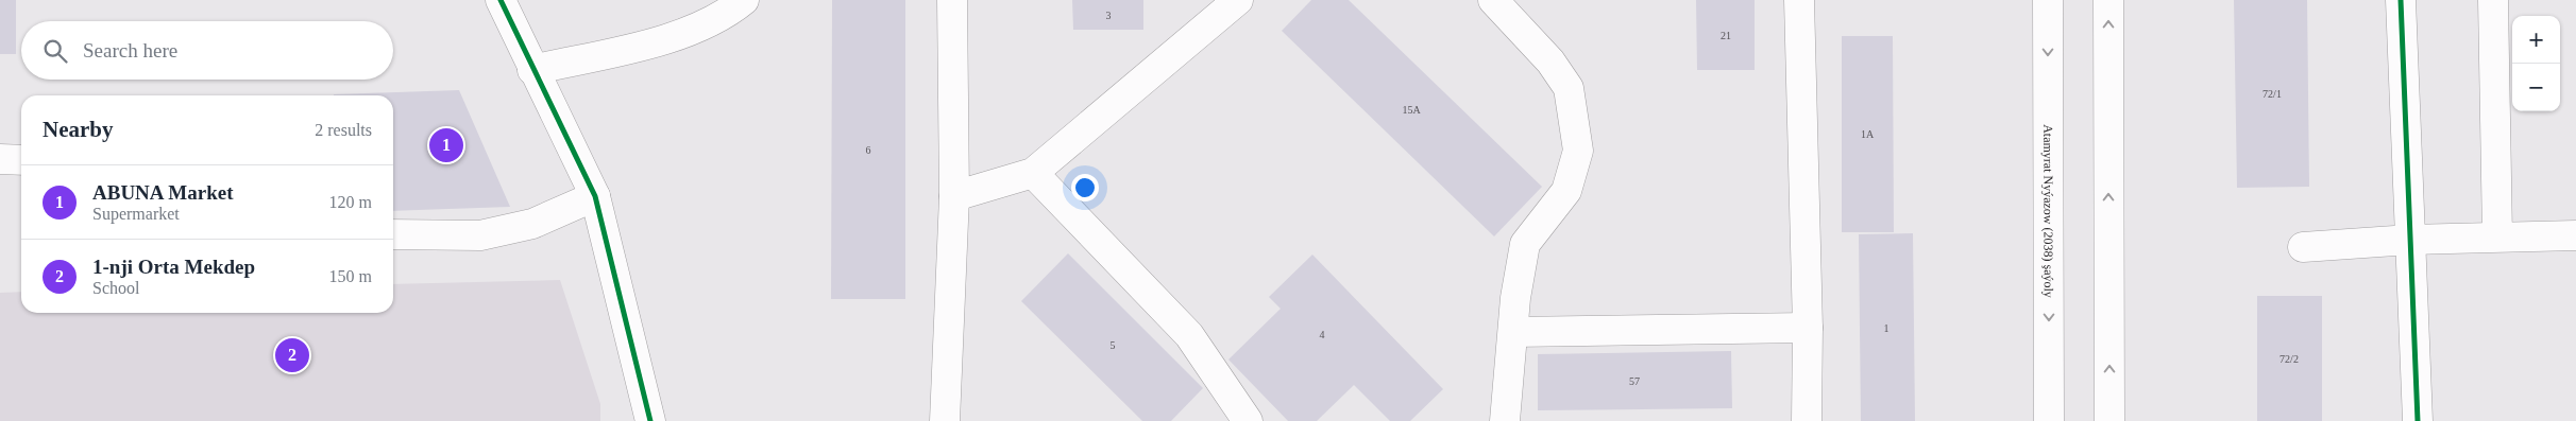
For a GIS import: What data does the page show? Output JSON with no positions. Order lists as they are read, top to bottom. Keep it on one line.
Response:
{"streets":{"street":["Atamyrat Nyýazow (2038) şaýoly"]},"house_numbers":["3","21","72/1","15A","1A","6","1","4","5","72/2","57"],"page":{"map_buttons":["+","−"],"search":"Search here","heading":["Nearby","2 results"],"pins":["1","2"],"list":[{"mark":"1","name":"ABUNA Market","note":"Supermarket","value":"120 m"},{"mark":"2","name":"1-nji Orta Mekdep","note":"School","value":"150 m"}]}}
